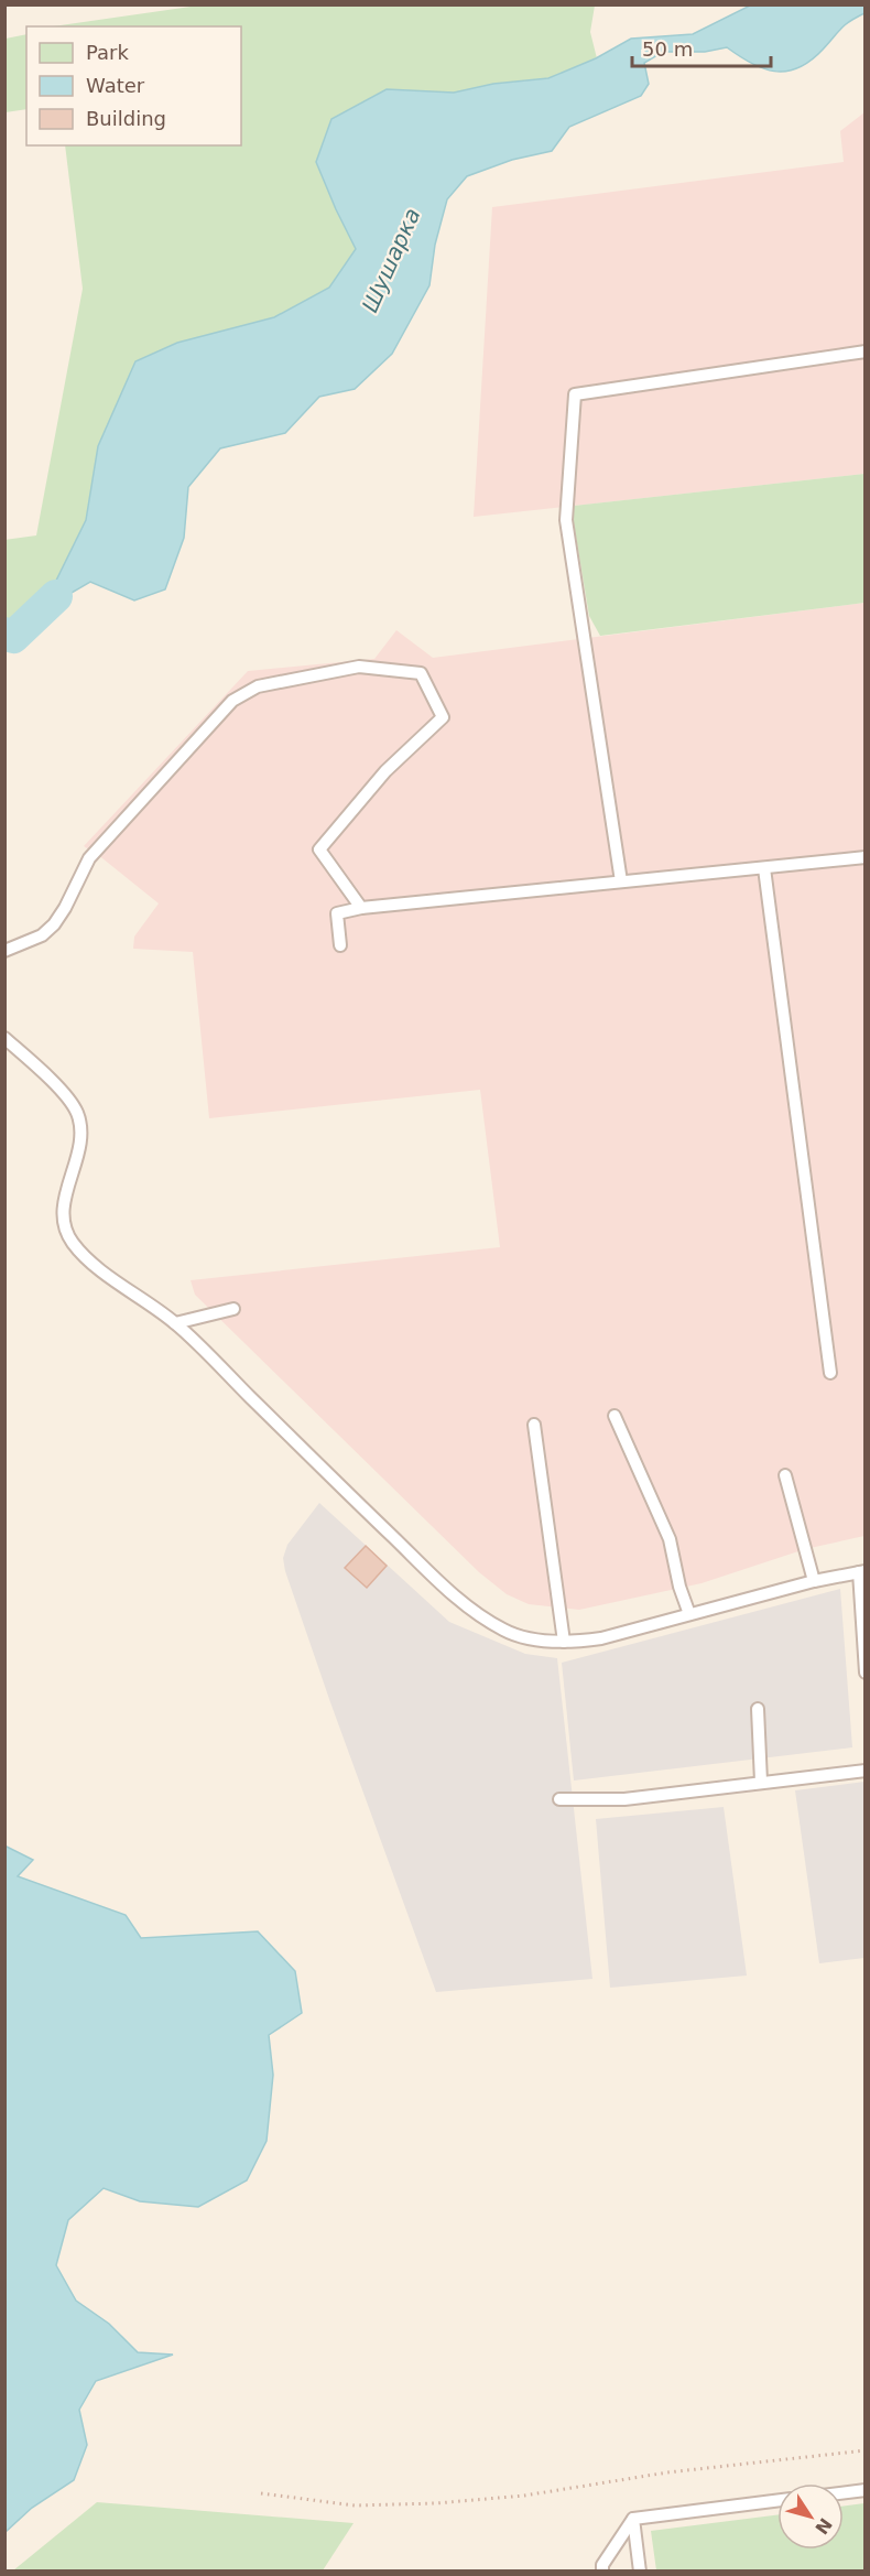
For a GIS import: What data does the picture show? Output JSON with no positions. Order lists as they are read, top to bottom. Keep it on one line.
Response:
{"water":["Шушарка"],"legend":["Park","Water","Building"],"scale_bar":"50 m","north":"bottom right"}
